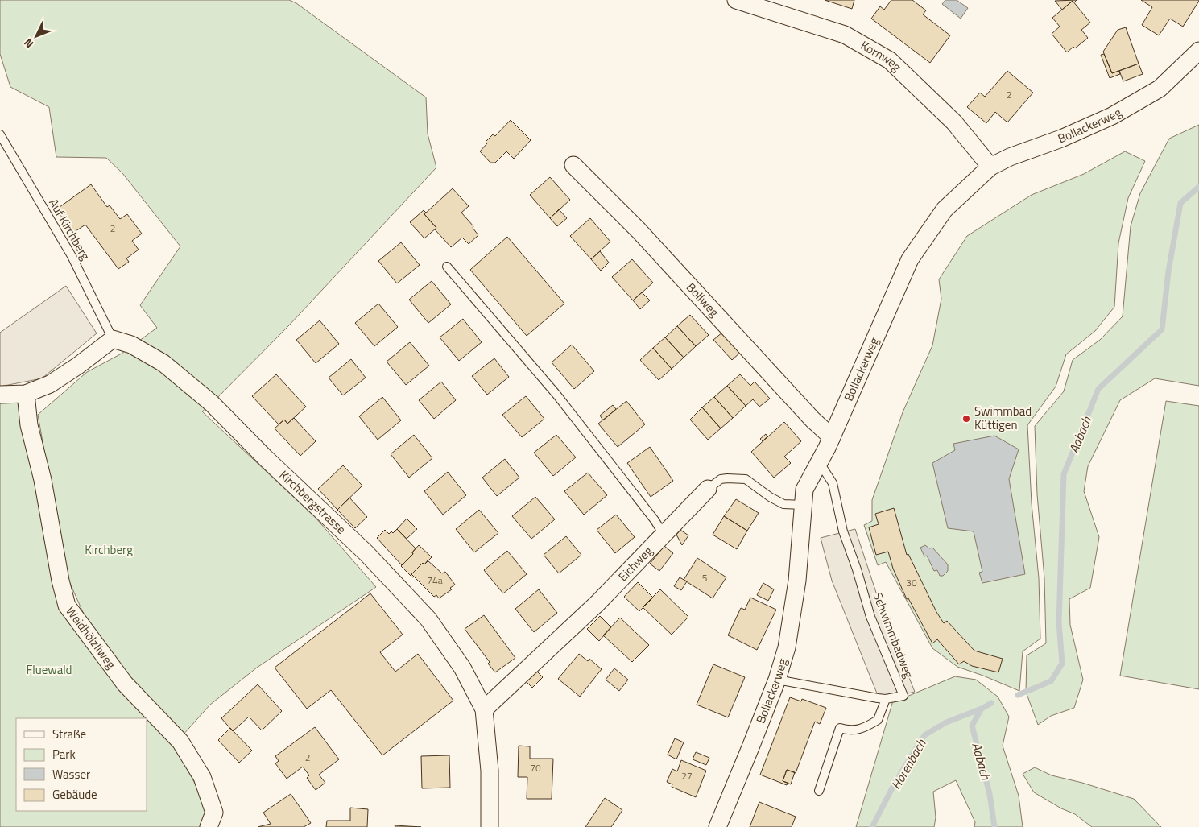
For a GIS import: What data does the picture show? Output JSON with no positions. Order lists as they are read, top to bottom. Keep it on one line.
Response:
{"streets":{"street":["Kornweg","Bollackerweg","Bollweg","Kirchbergstrasse","Eichweg","Weidhölzliweg"],"lane":["Auf Kirchberg","Schwimmbadweg"]},"crossings":[["Kornweg","Bollackerweg"],["Bollackerweg","Bollweg"],["Bollackerweg","Eichweg"],["Bollackerweg","Schwimmbadweg"],["Auf Kirchberg","Kirchbergstrasse"],["Kirchbergstrasse","Eichweg"]],"water":["Aabach","Horenbach"],"parks":["Kirchberg","Fluewald"],"places":["Swimmbad Küttigen"],"house_numbers":["2","2","5","74a","30","2","70","27"],"legend":["Straße","Park","Wasser","Gebäude"],"north":"bottom left"}
